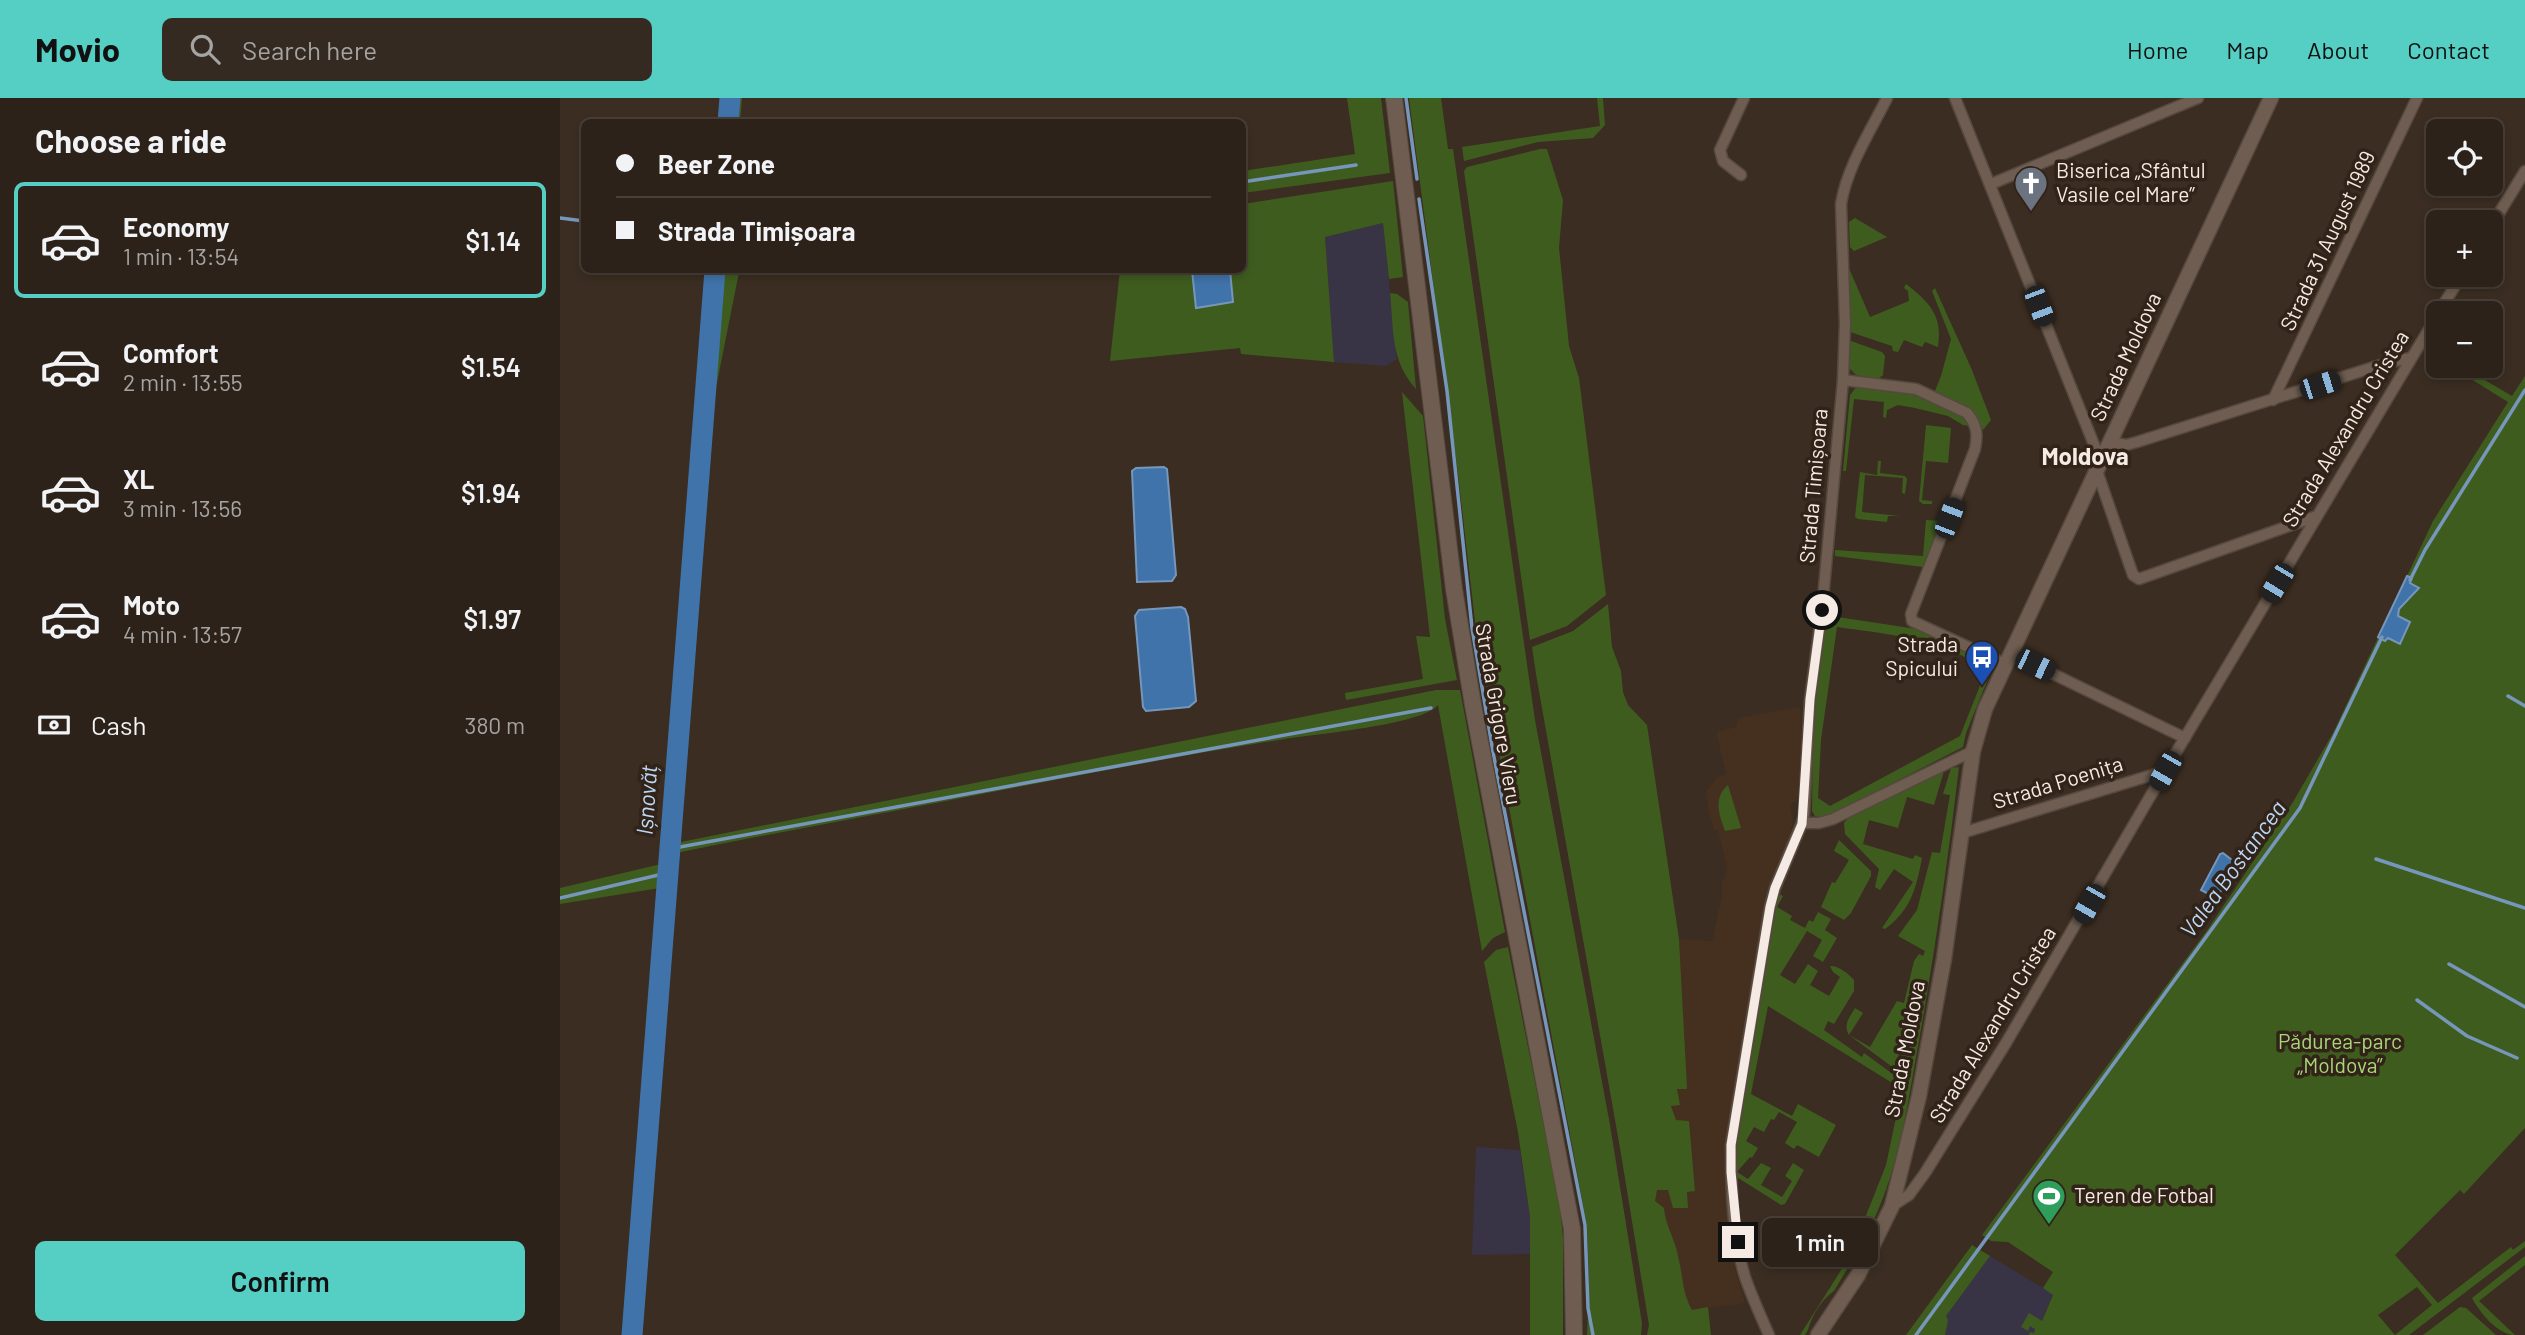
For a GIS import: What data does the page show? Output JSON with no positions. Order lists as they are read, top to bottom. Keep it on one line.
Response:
{"streets":{"main road":["Strada Grigore Vieru"],"street":["Strada 31 August 1989","Strada Moldova","Strada Alexandru Cristea","Strada Timișoara","Strada Poenița"]},"crossings":[["Strada Moldova","Strada Alexandru Cristea"],["Strada Moldova","Strada Poenița"],["Strada Alexandru Cristea","Strada Poenița"]],"districts":["Moldova"],"water":["Ișnovăț","Valea Bostancea"],"parks":["Pădurea-parc „Moldova”"],"places":{"church":["Biserica „Sfântul Vasile cel Mare”"],"bus stop":["Strada Spicului"],"sports":["Teren de Fotbal"]},"page":{"header":"Movio","search":"Search here","nav":["Home","Map","About","Contact"],"heading":"Choose a ride","map_buttons":["+","−"],"banner":["Beer Zone","Strada Timișoara"],"list":[{"name":"Economy","note":"1 min · 13:54","value":"$1.14"},{"name":"Comfort","note":"2 min · 13:55","value":"$1.54"},{"name":"XL","note":"3 min · 13:56","value":"$1.94"},{"name":"Moto","note":"4 min · 13:57","value":"$1.97"}],"pay":["Cash","380 m"],"bubble":"1 min","buttons":"Confirm"}}
